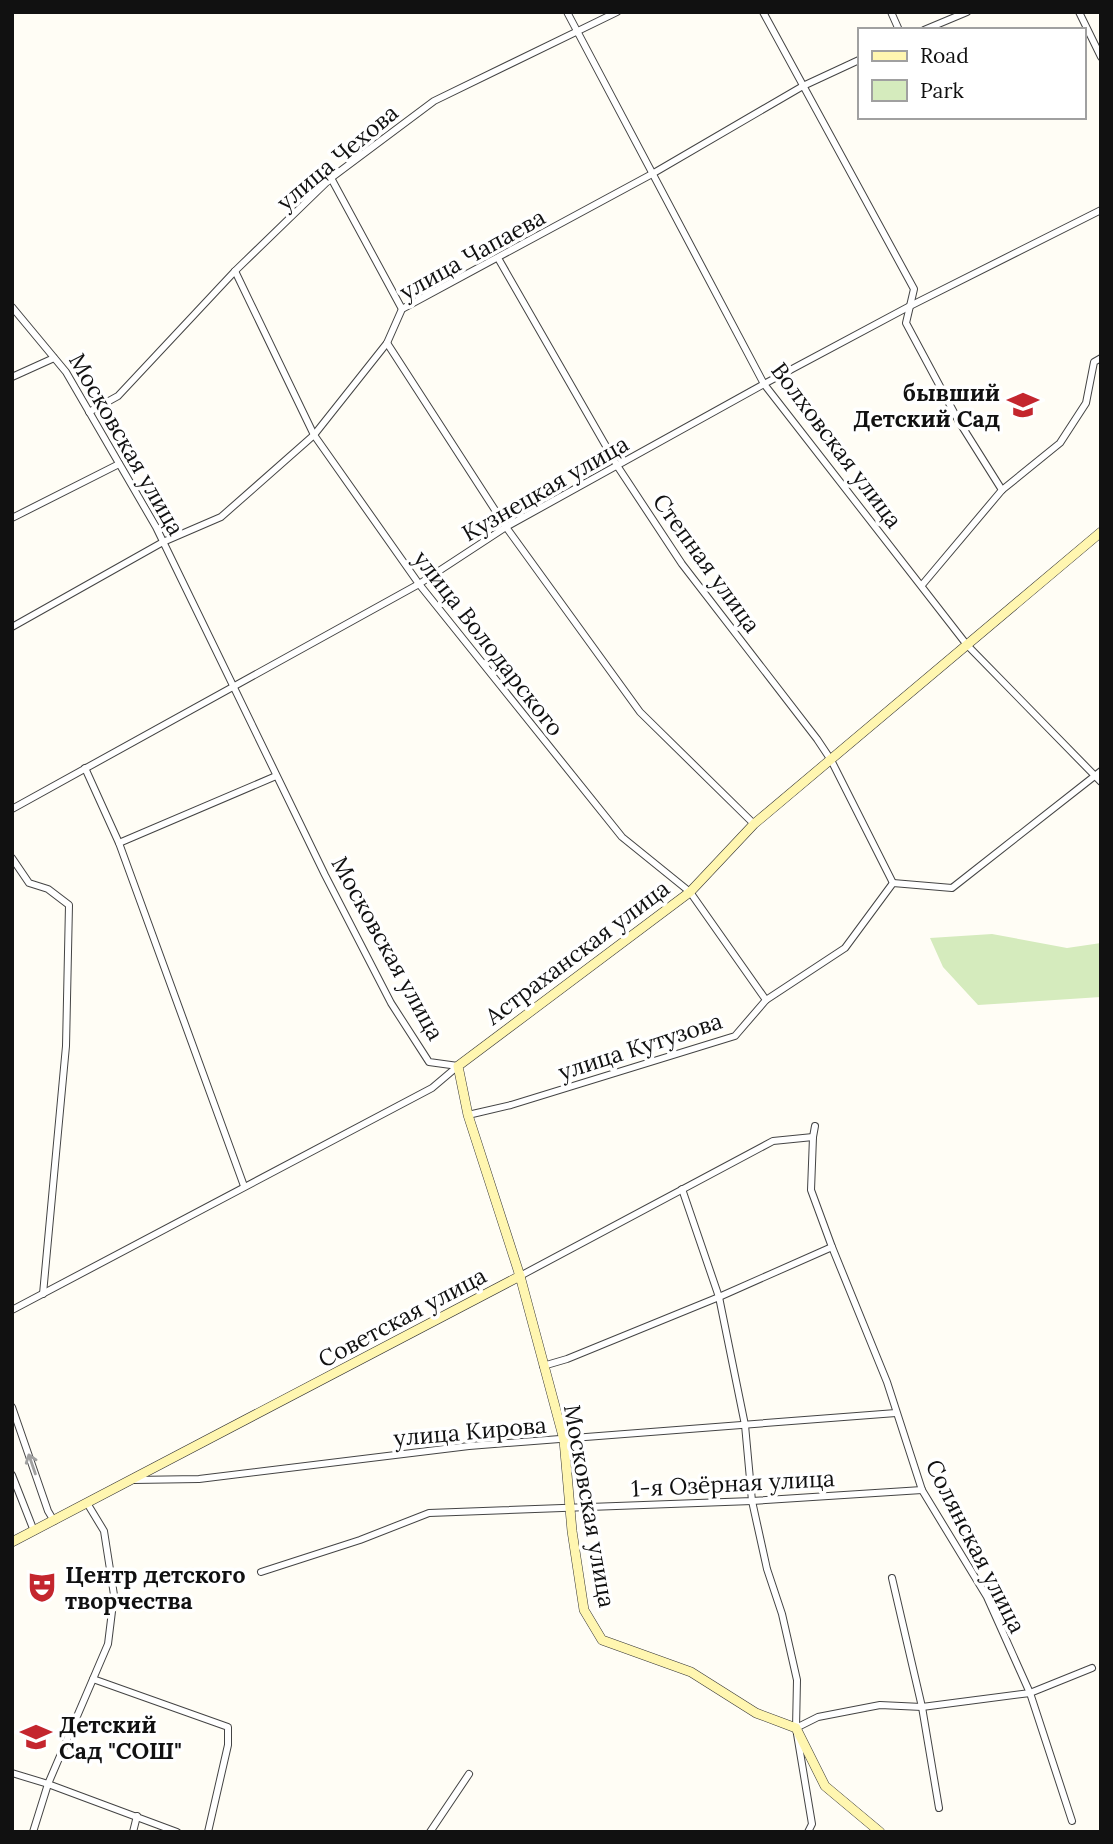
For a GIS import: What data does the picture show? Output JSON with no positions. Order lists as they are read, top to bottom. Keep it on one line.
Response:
{"streets":{"street":["улица Чехова","улица Чапаева","Московская улица","Волховская улица","Кузнецкая улица","Степная улица","улица Володарского","Астраханская улица","улица Кутузова","Советская улица","улица Кирова","1-я Озёрная улица","Солянская улица"]},"crossings":[["улица Чехова","Московская улица"],["улица Чехова","Волховская улица"],["улица Чехова","улица Володарского"],["улица Чапаева","Московская улица"],["улица Чапаева","Волховская улица"],["улица Чапаева","Степная улица"],["улица Чапаева","улица Володарского"],["Московская улица","Кузнецкая улица"],["Московская улица","Астраханская улица"],["Московская улица","улица Кутузова"],["Московская улица","Советская улица"],["Московская улица","улица Кирова"],["Московская улица","1-я Озёрная улица"],["Волховская улица","Кузнецкая улица"],["Волховская улица","Астраханская улица"],["Кузнецкая улица","Степная улица"],["Кузнецкая улица","улица Володарского"],["Степная улица","Астраханская улица"],["Степная улица","улица Кутузова"],["улица Володарского","Астраханская улица"],["улица Володарского","улица Кутузова"],["Советская улица","улица Кирова"],["Советская улица","Солянская улица"],["улица Кирова","Солянская улица"],["1-я Озёрная улица","Солянская улица"]],"places":{"school or university":["бывший Детский Сад","Детский Сад \"СОШ\""],"theatre":["Центр детского творчества"]},"legend":["Road","Park"]}
